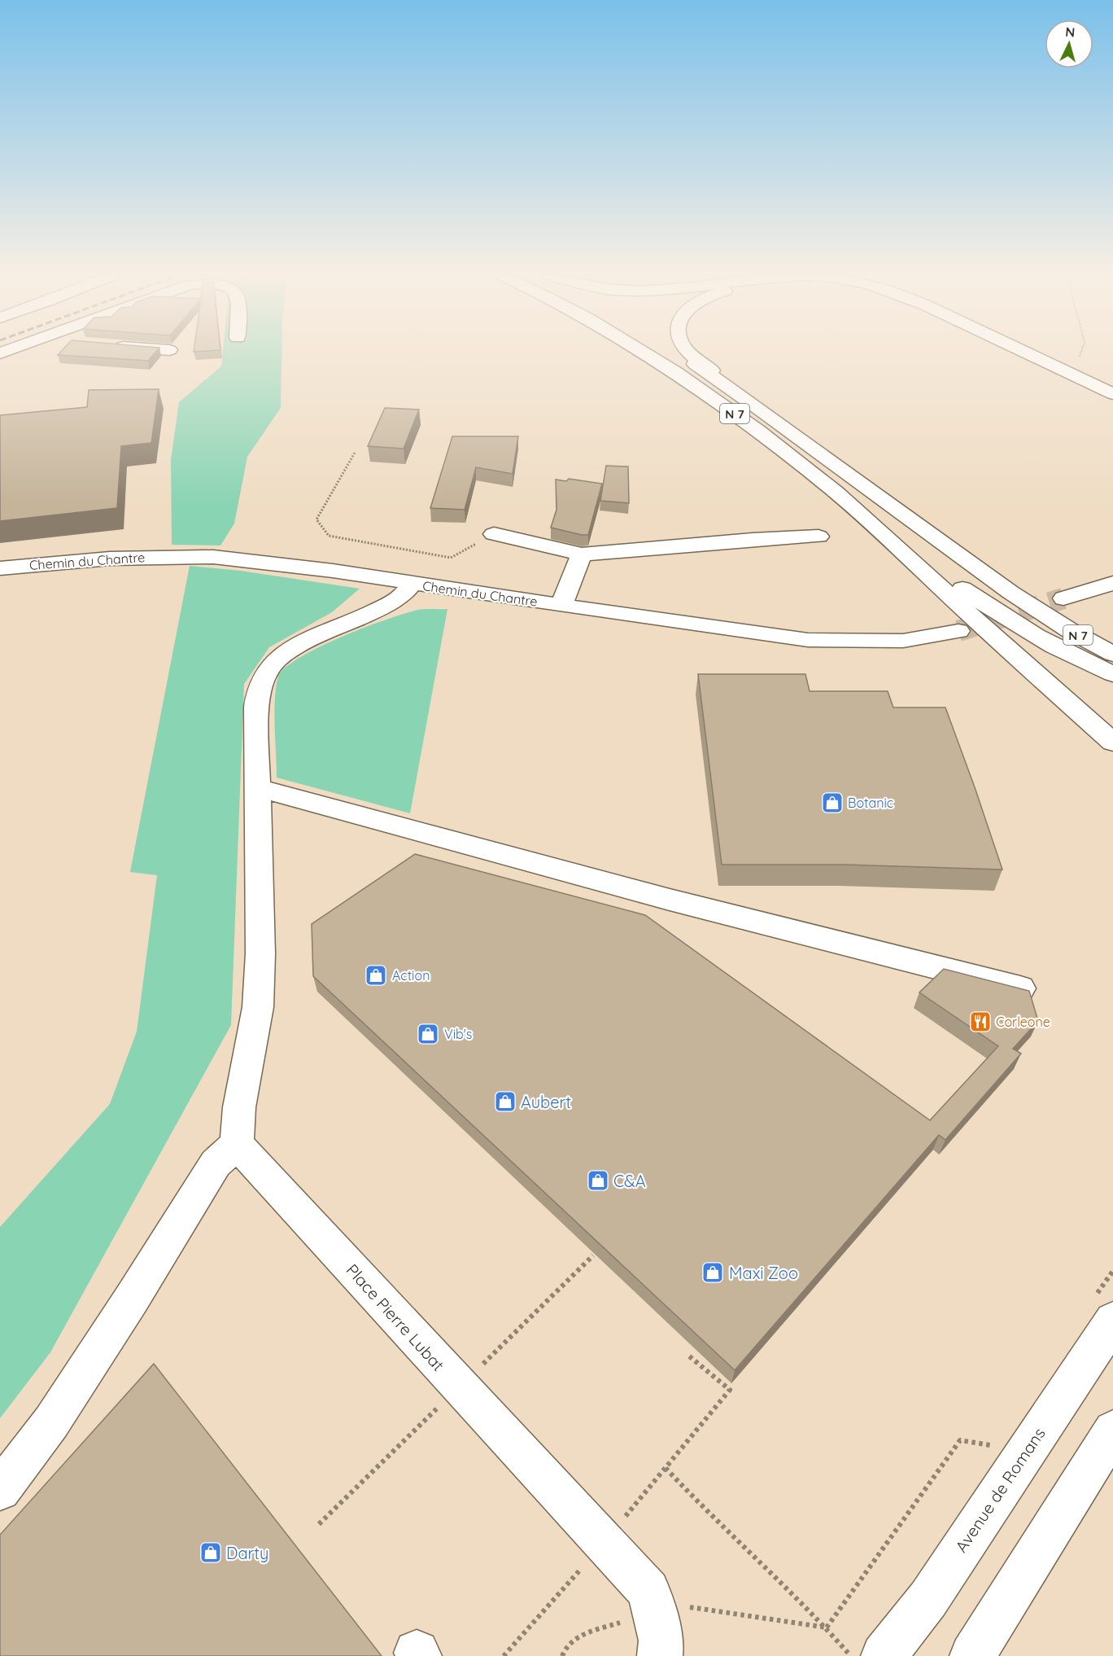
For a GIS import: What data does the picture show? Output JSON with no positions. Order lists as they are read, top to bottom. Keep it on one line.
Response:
{"streets":{"main road":["N 7","Chemin du Chantre","Place Pierre Lubat","Avenue de Romans"]},"places":{"shop":["Botanic","Action","Vib's","Aubert","C&A","Maxi Zoo","Darty"],"restaurant":["Corleone"]},"north":"top"}
